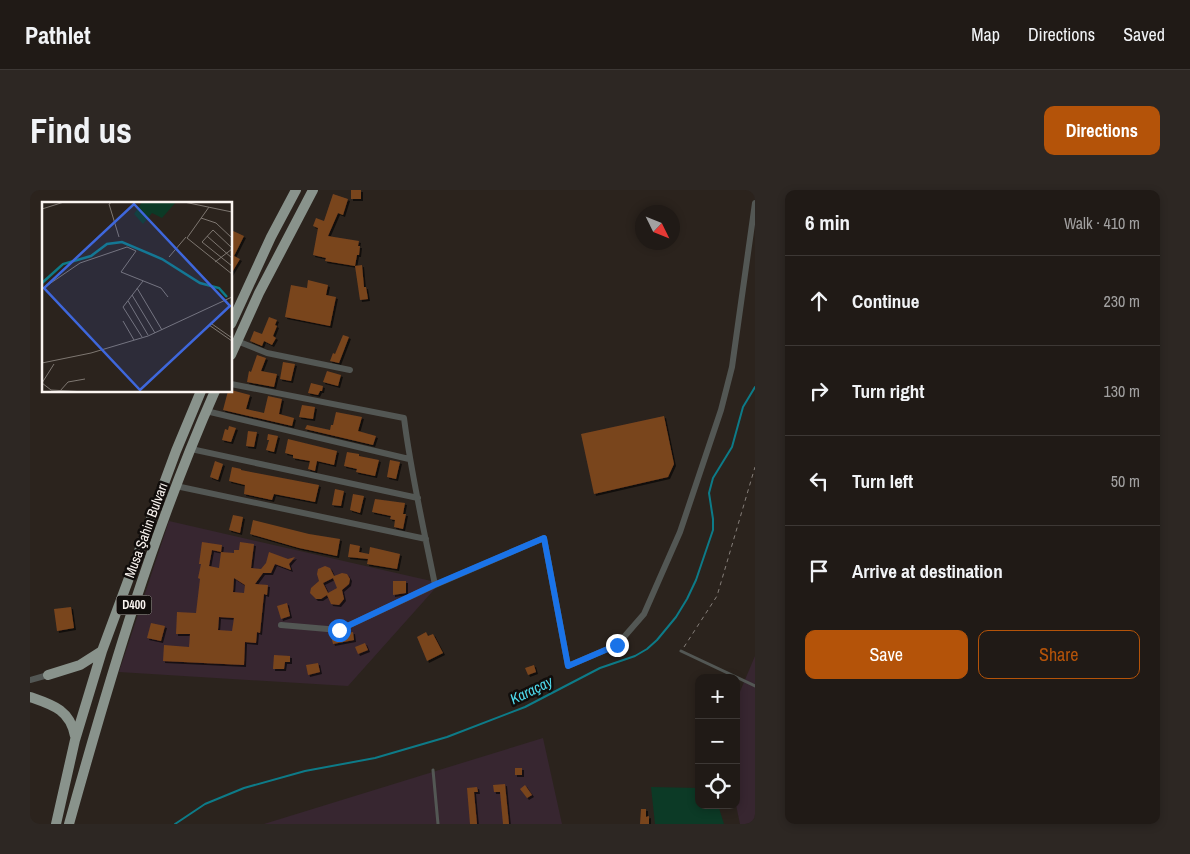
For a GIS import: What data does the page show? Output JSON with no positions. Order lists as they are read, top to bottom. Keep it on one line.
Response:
{"streets":{"highway":["Musa Şahin Bulvarı","D400"]},"water":["Karaçay"],"north":"bottom right","page":{"header":"Pathlet","nav":["Map","Directions","Saved"],"buttons":["Directions",["Save","Share"]],"title":"Find us","heading":["6 min","Walk · 410 m"],"list":[["Continue","230 m"],["Turn right","130 m"],["Turn left","50 m"],"Arrive at destination"],"map_buttons":["+","−"]}}
